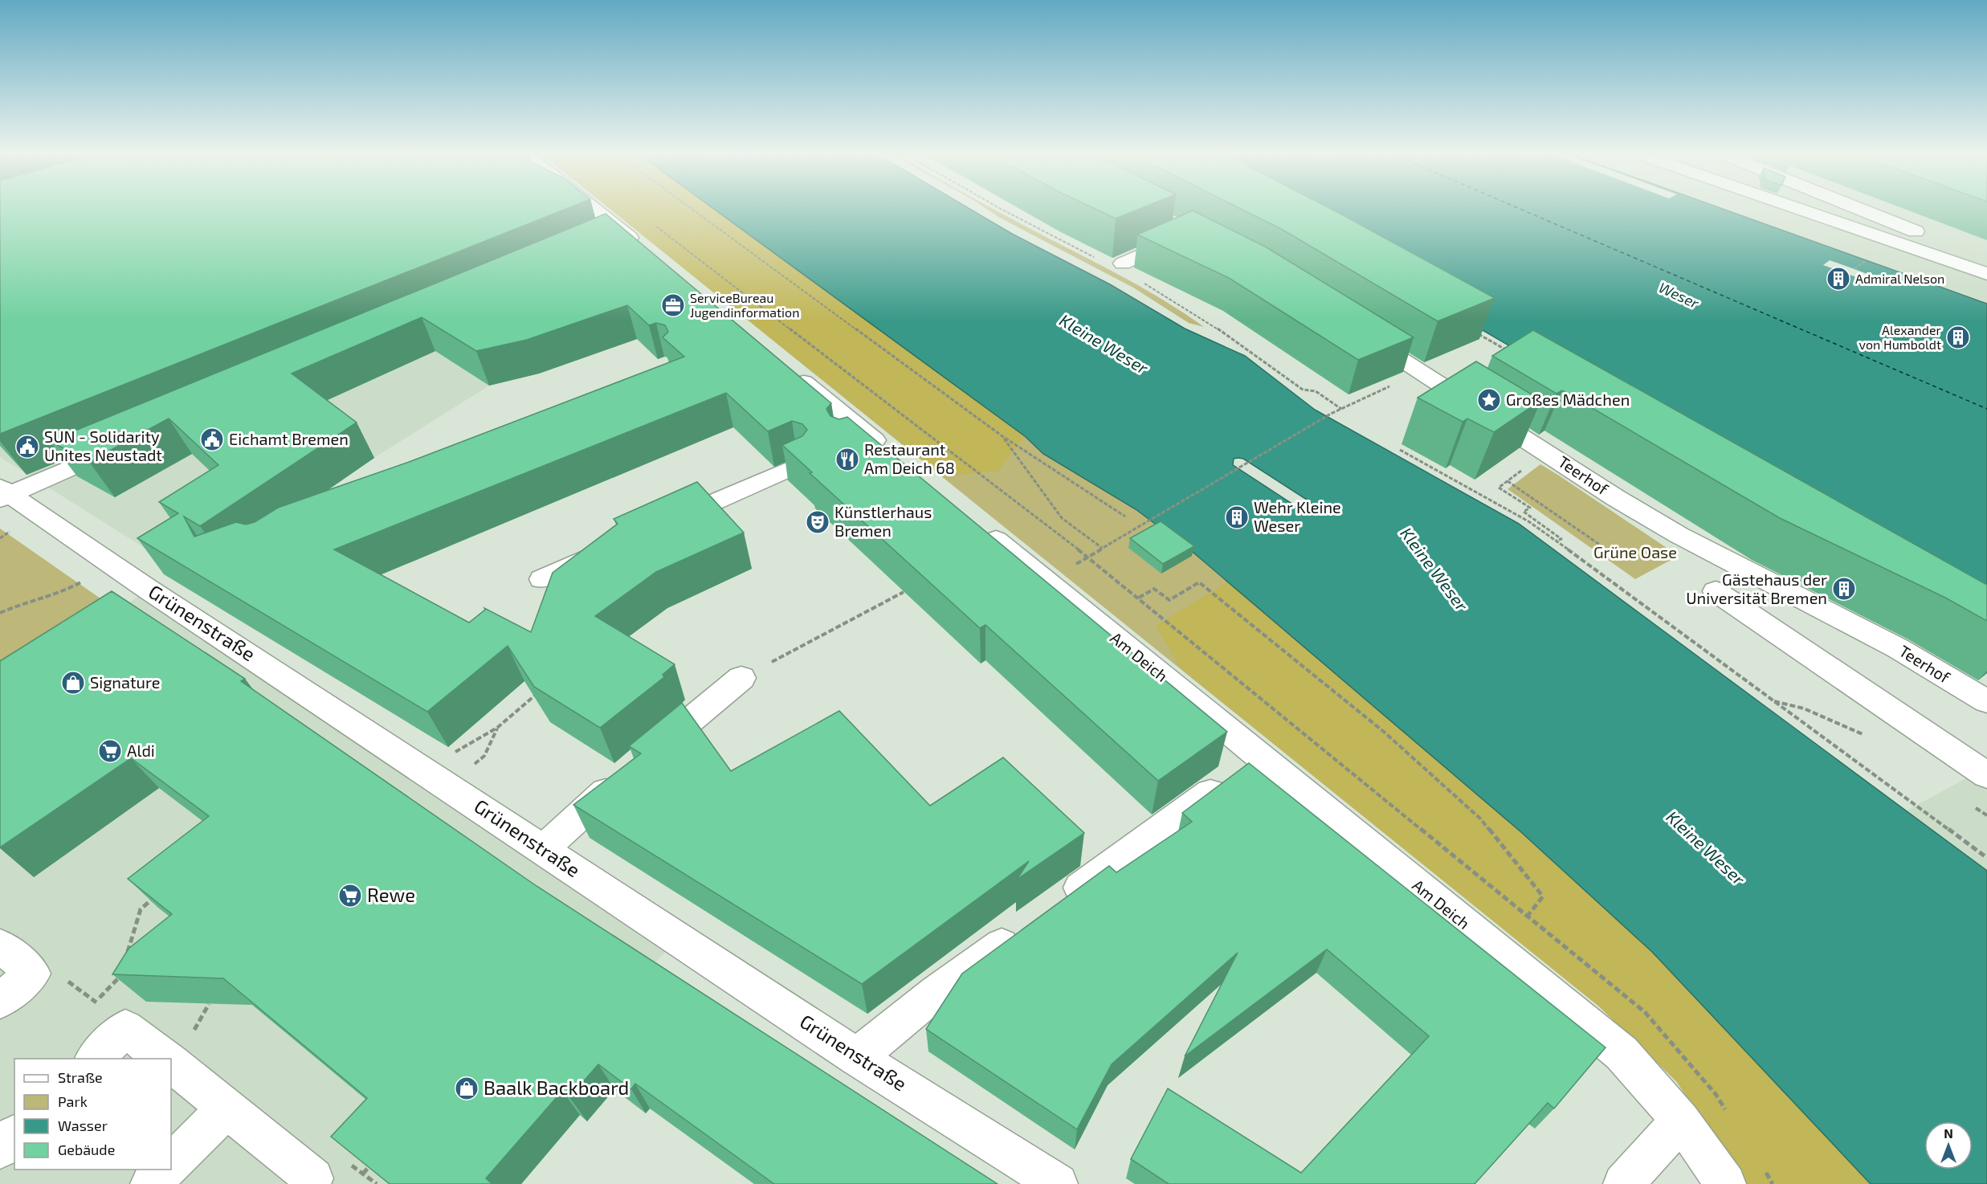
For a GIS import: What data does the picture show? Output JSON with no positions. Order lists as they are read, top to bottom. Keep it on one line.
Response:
{"streets":{"street":["Teerhof","Grünenstraße","Am Deich"]},"water":["Weser","Kleine Weser"],"parks":["Grüne Oase"],"places":{"building":["Admiral Nelson","Alexander von Humboldt","Wehr Kleine Weser","Gästehaus der Universität Bremen"],"office":["ServiceBureau Jugendinformation"],"place":["Großes Mädchen"],"public building":["Eichamt Bremen","SUN - Solidarity Unites Neustadt"],"restaurant":["Restaurant Am Deich 68"],"theatre":["Künstlerhaus Bremen"],"shop":["Signature","Baalk Backboard"],"supermarket":["Aldi","Rewe"]},"legend":["Straße","Park","Wasser","Gebäude"],"north":"top"}
